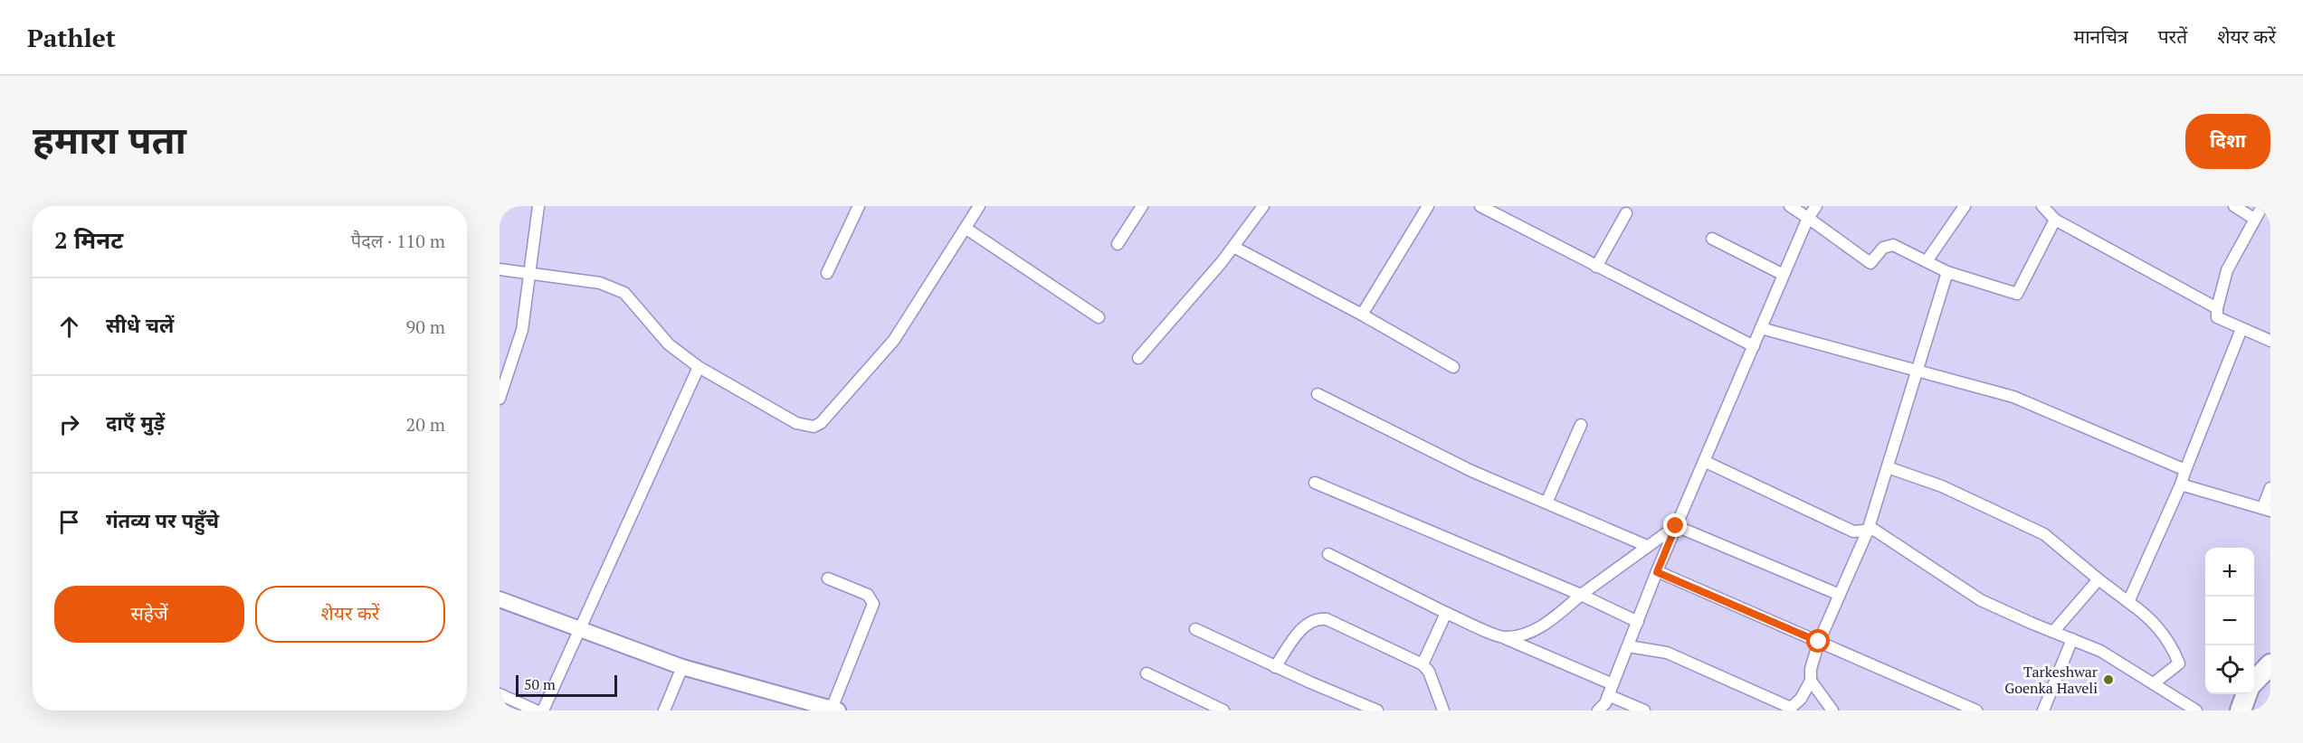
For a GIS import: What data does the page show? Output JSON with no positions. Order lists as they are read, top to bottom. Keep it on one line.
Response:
{"places":["Tarkeshwar Goenka Haveli"],"scale_bar":"50 m","page":{"header":"Pathlet","nav":["मानचित्र","परतें","शेयर करें"],"title":"हमारा पता","buttons":["दिशा",["सहेजें","शेयर करें"]],"heading":["2 मिनट","पैदल · 110 m"],"list":[["सीधे चलें","90 m"],["दाएँ मुड़ें","20 m"],"गंतव्य पर पहुँचे"],"map_buttons":["+","−"],"scale":"50 m"}}
